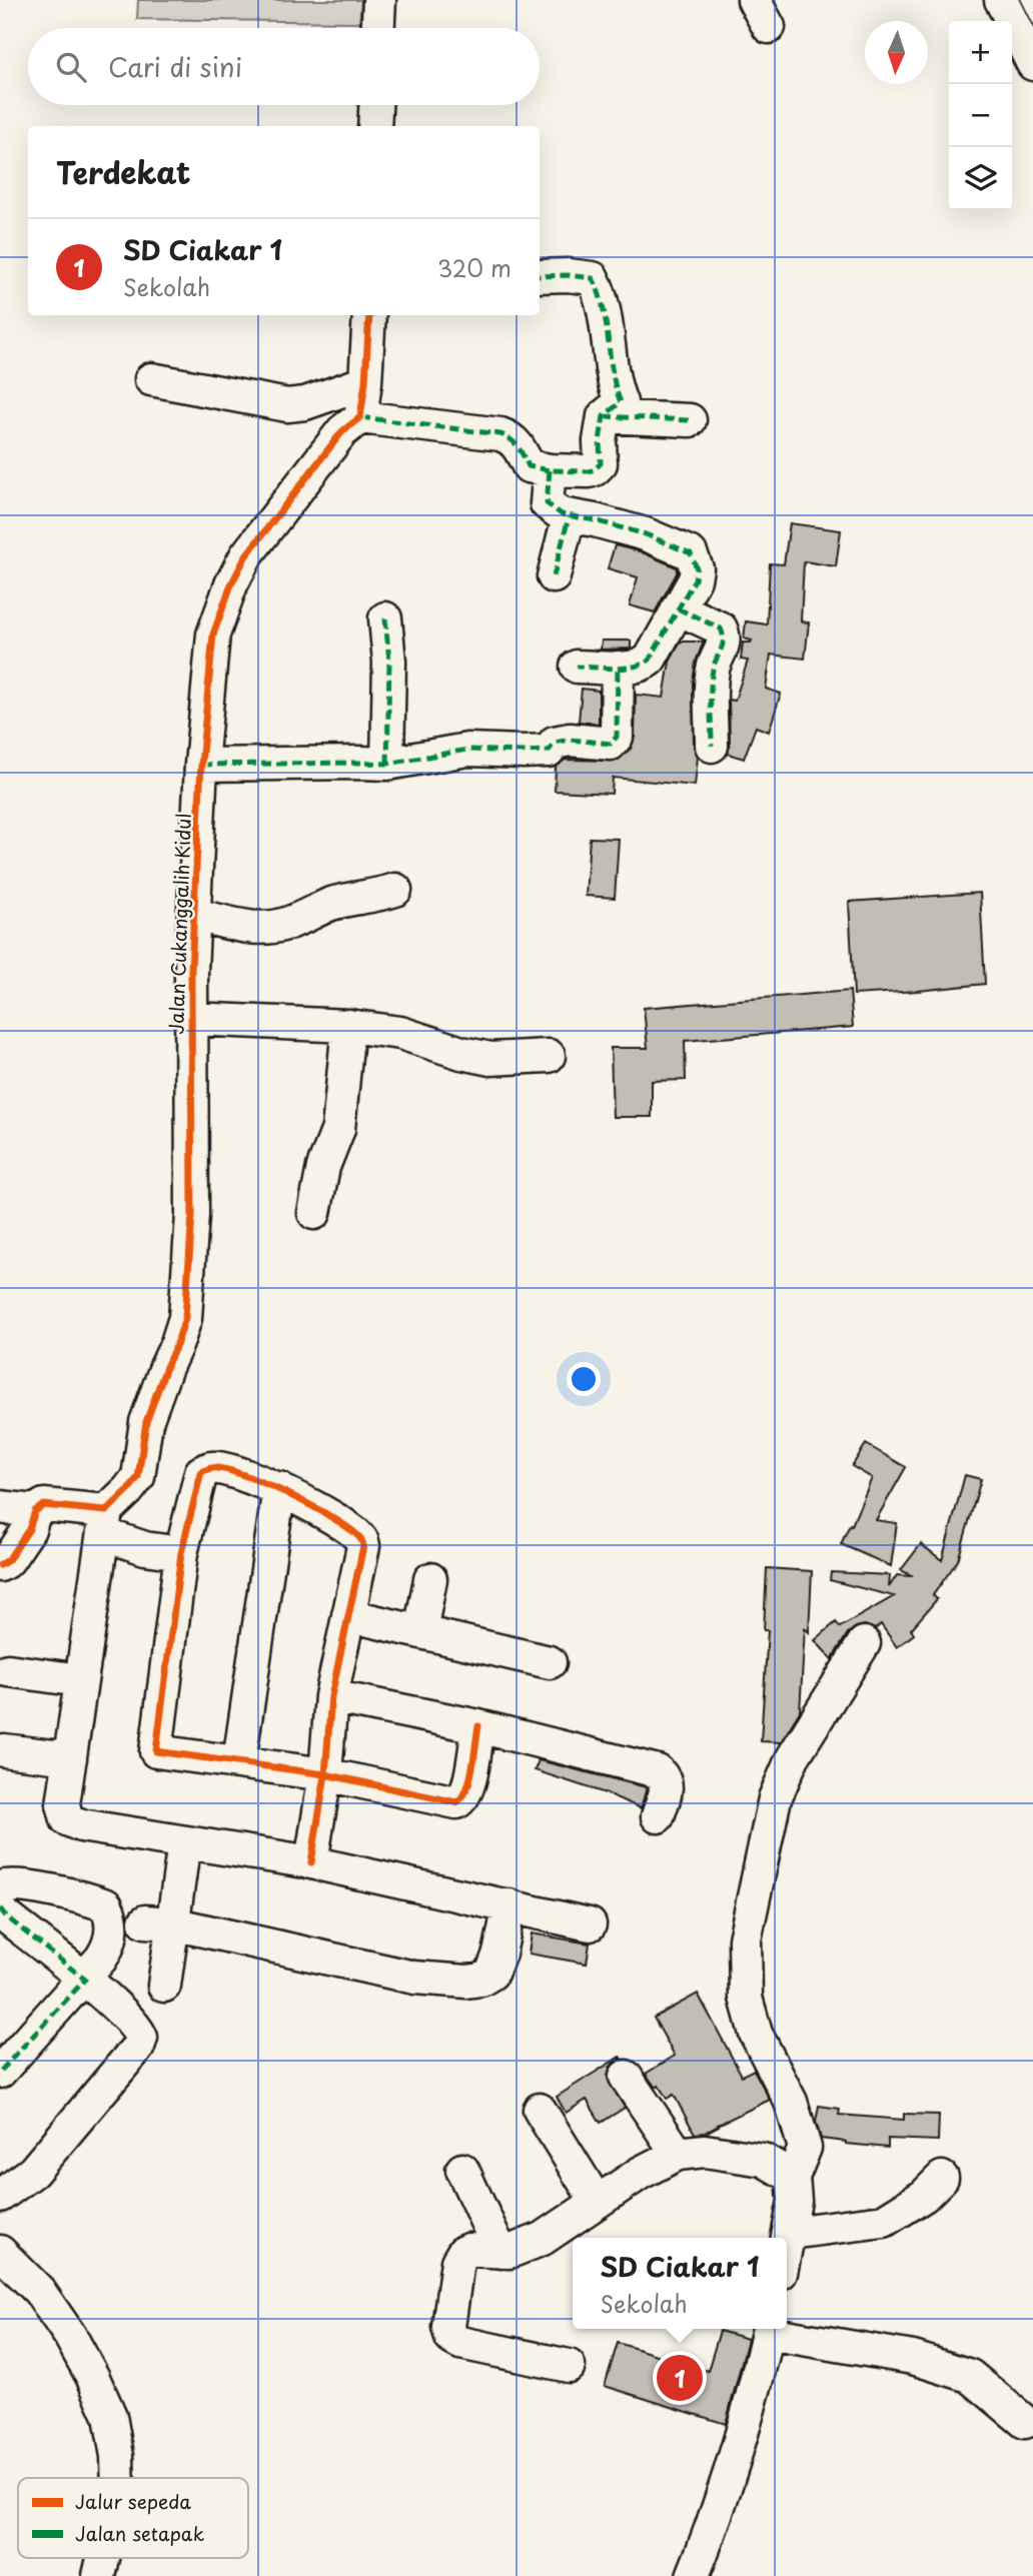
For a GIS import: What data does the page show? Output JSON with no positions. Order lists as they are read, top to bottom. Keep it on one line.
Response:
{"streets":{"street":["Jalan Cukanggalih Kidul"]},"legend":["Jalur sepeda","Jalan setapak"],"north":"bottom","page":{"map_buttons":["+","−"],"search":"Cari di sini","heading":"Terdekat","list":[{"mark":"1","name":"SD Ciakar 1","note":"Sekolah","value":"320 m"}],"popup":["SD Ciakar 1","Sekolah"],"pins":"1"}}
